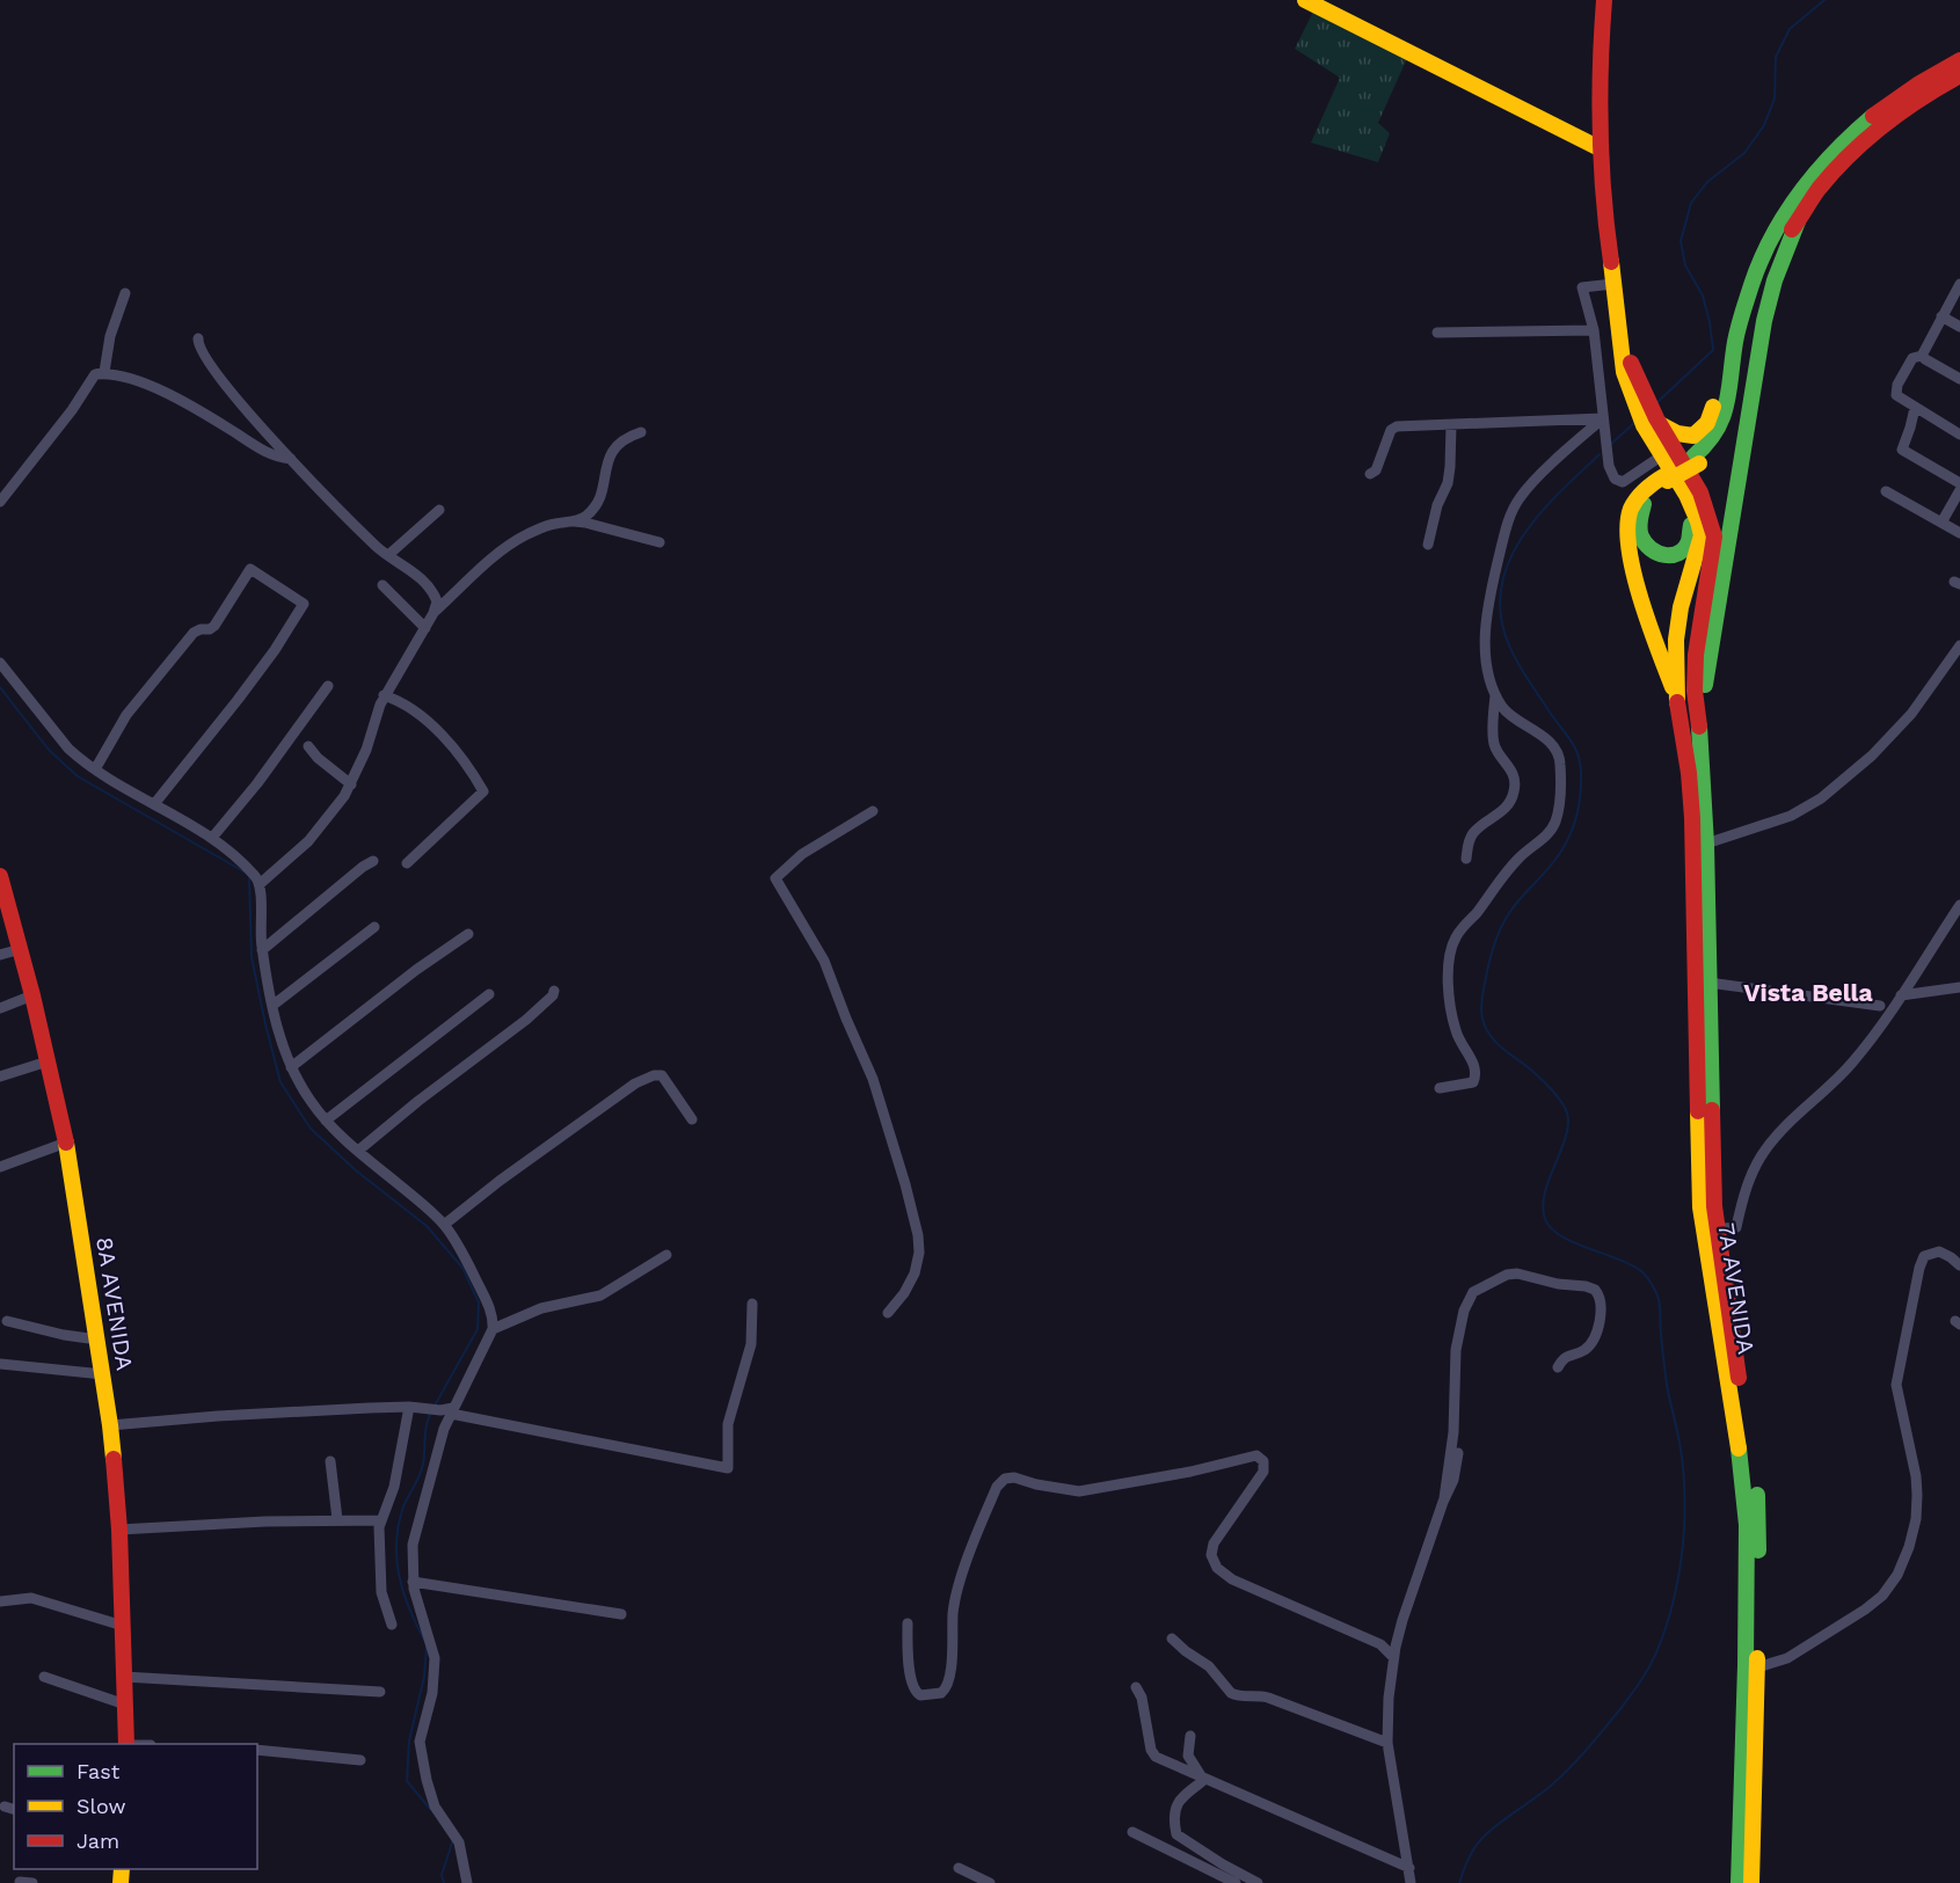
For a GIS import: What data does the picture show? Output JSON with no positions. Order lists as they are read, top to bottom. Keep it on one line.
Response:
{"streets":{"main road":["7A AVENIDA","8A AVENIDA"]},"districts":["Vista Bella"],"legend":["Fast","Slow","Jam"]}
